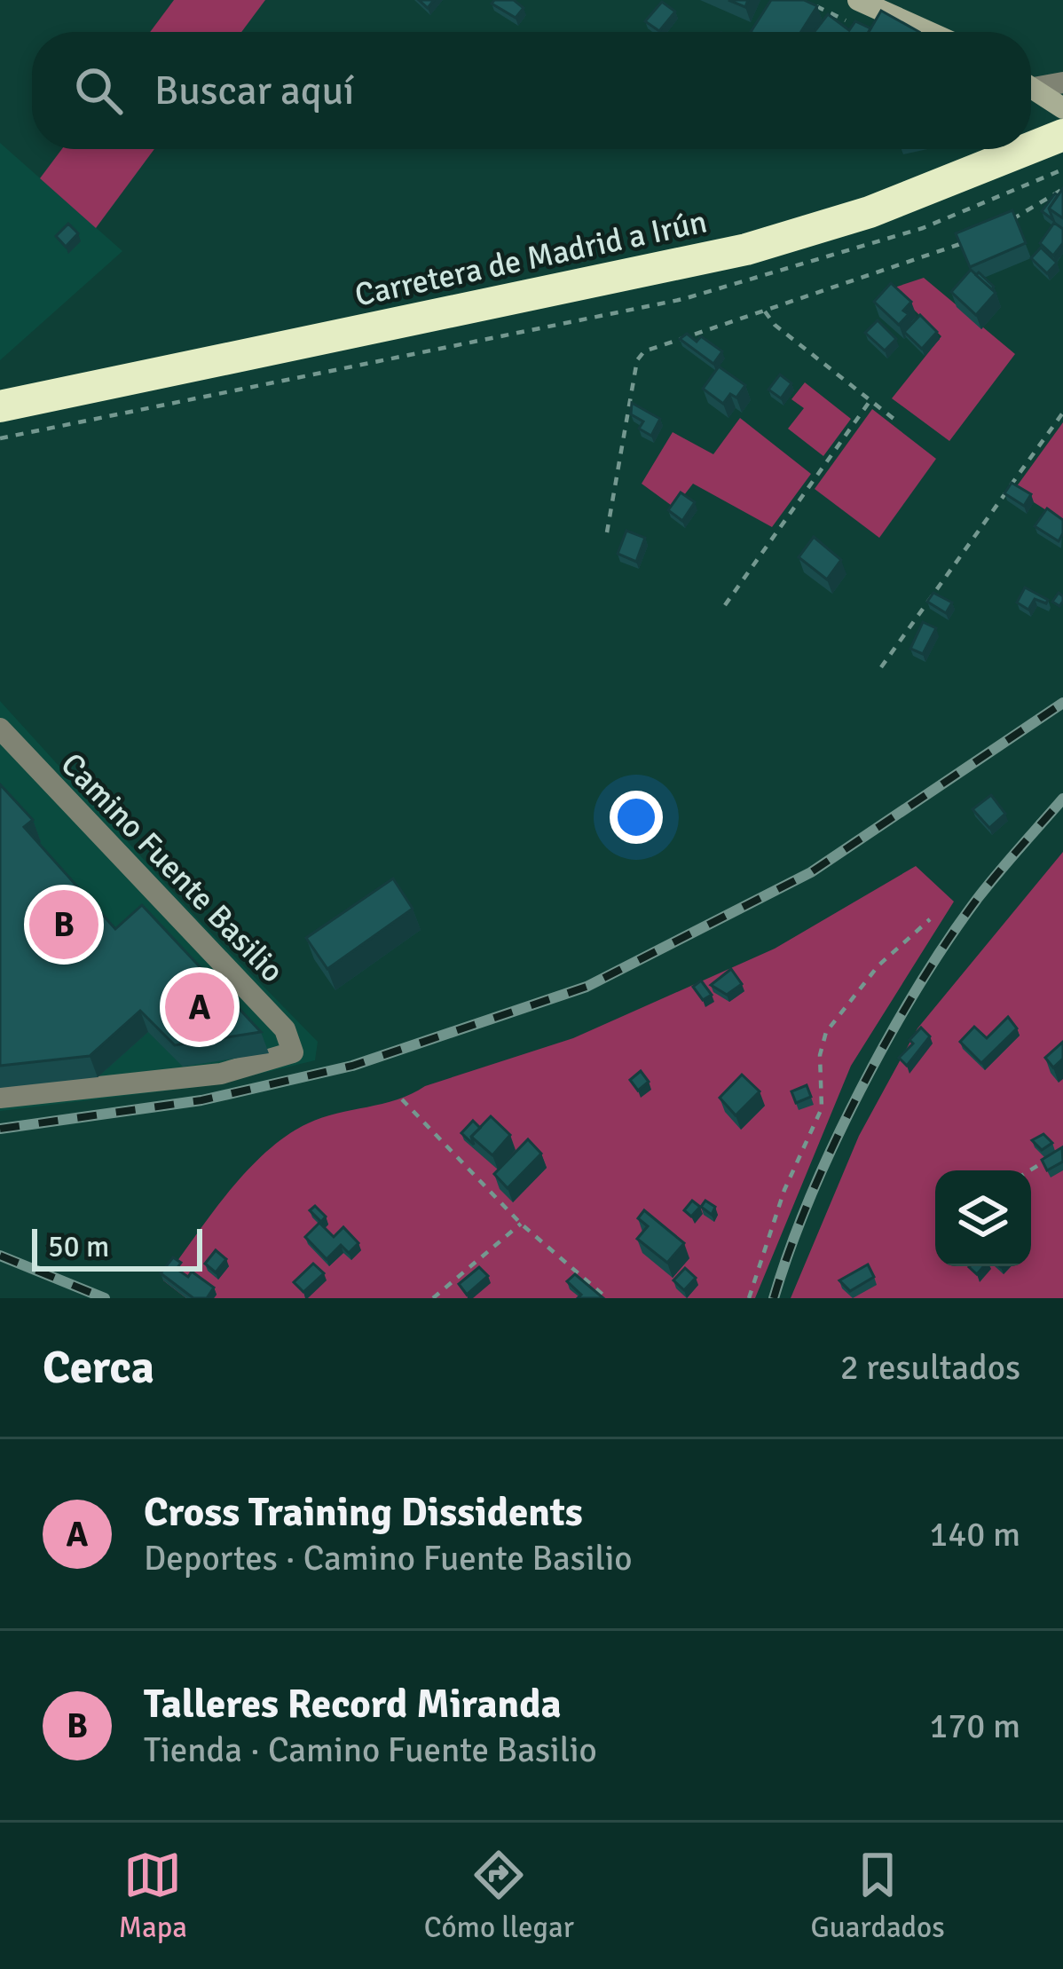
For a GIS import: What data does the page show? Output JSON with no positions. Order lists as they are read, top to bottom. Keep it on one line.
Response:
{"streets":{"highway":["Carretera de Madrid a Irún"],"street":["Camino Fuente Basilio"]},"scale_bar":"50 m","page":{"search":"Buscar aquí","pins":["B","A"],"scale":"50 m","heading":["Cerca","2 resultados"],"list":[{"mark":"A","name":"Cross Training Dissidents","note":"Deportes · Camino Fuente Basilio","value":"140 m"},{"mark":"B","name":"Talleres Record Miranda","note":"Tienda · Camino Fuente Basilio","value":"170 m"}],"nav":["Mapa","Cómo llegar","Guardados"]}}
